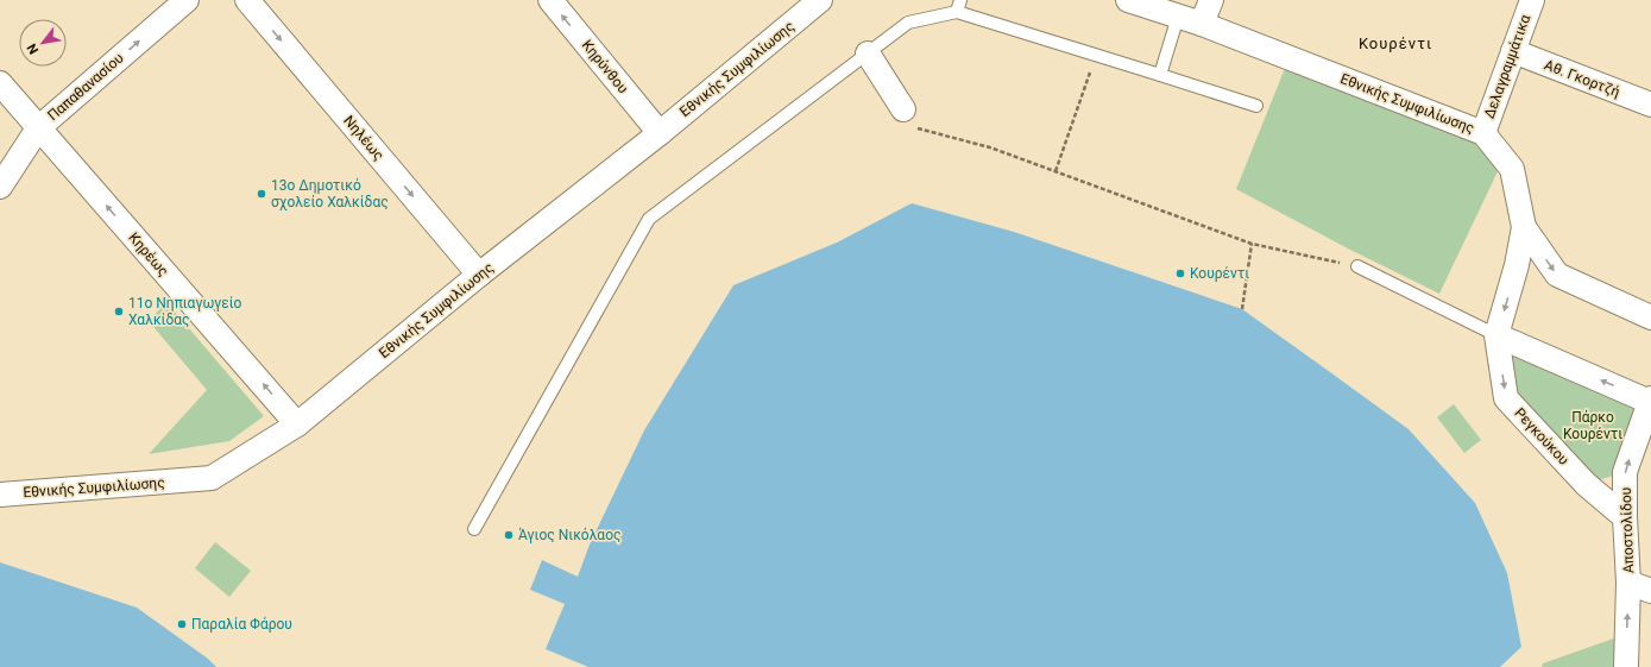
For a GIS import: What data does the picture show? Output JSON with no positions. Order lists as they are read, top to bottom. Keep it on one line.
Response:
{"streets":{"street":["Κηρύνθου","Δελαγραμμάτικα","Εθνικής Συμφιλίωσης","Αθ. Γκορτζή","Παπαθανασίου","Νηλέως","Κηρέως","Ρεγκούκου","Αποστολίδου"]},"crossings":[["Κηρύνθου","Εθνικής Συμφιλίωσης"],["Δελαγραμμάτικα","Εθνικής Συμφιλίωσης"],["Δελαγραμμάτικα","Αθ. Γκορτζή"],["Εθνικής Συμφιλίωσης","Νηλέως"],["Εθνικής Συμφιλίωσης","Κηρέως"],["Εθνικής Συμφιλίωσης","Ρεγκούκου"],["Παπαθανασίου","Κηρέως"],["Ρεγκούκου","Αποστολίδου"]],"one_way":["Κηρύνθου","Παπαθανασίου","Νηλέως","Κηρέως","Ρεγκούκου","Αποστολίδου"],"districts":["Κουρέντι"],"parks":["Πάρκο Κουρέντι"],"places":["13ο Δημοτικό σχολείο Χαλκίδας","Κουρέντι","11ο Νηπιαγωγείο Χαλκίδας","Άγιος Νικόλαος","Παραλία Φάρου"],"north":"bottom left"}
